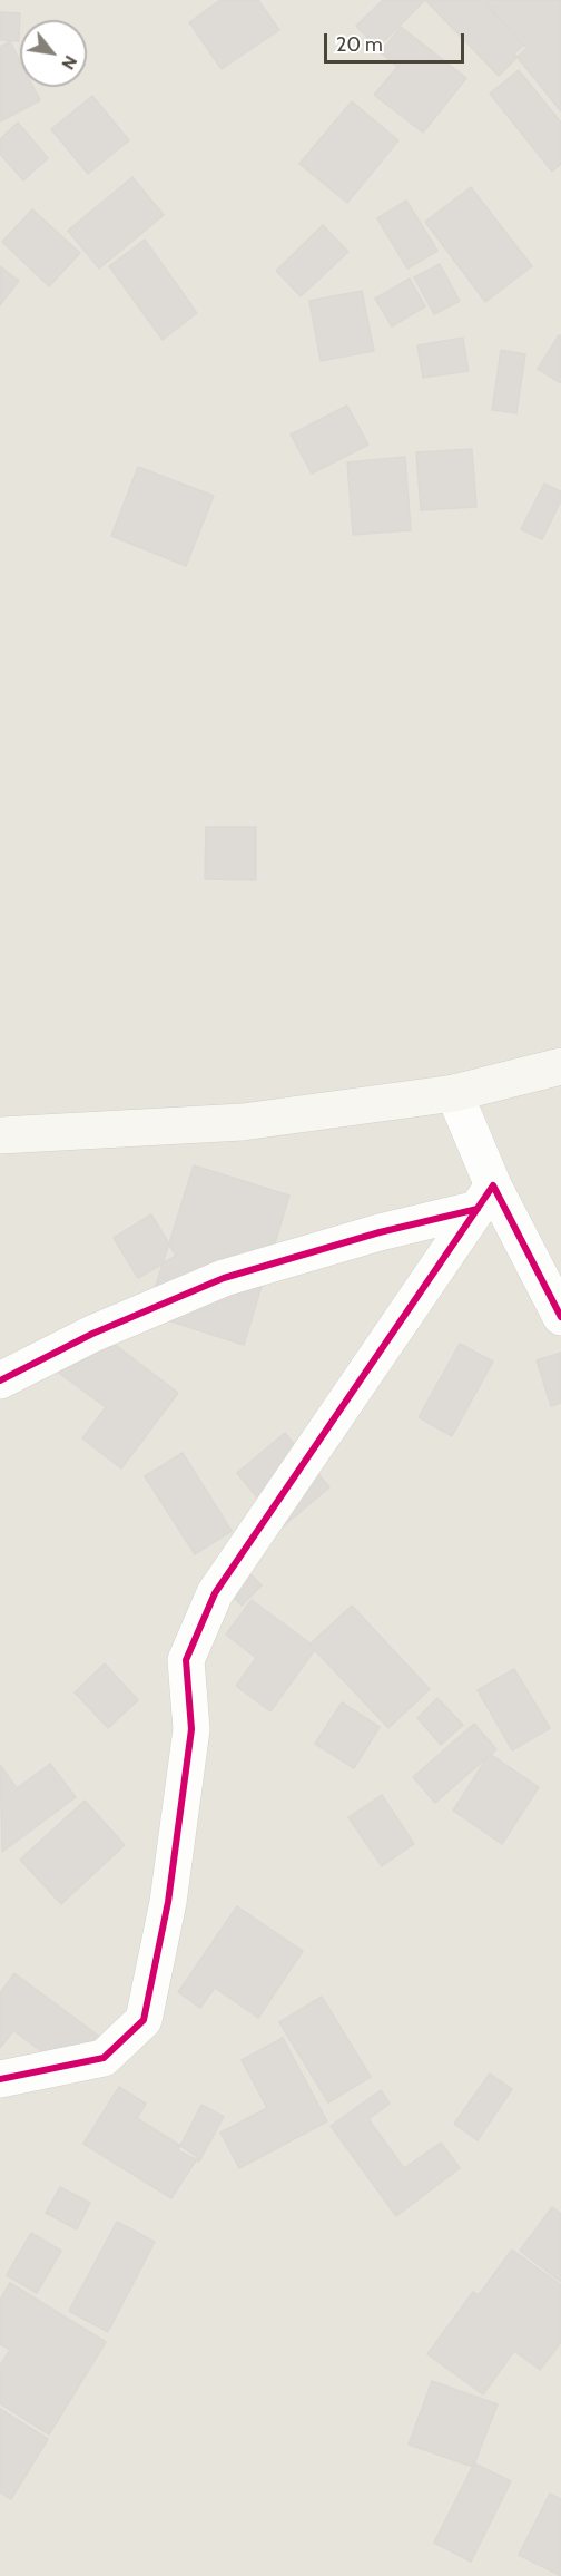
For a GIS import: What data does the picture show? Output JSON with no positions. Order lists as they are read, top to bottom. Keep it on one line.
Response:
{"scale_bar":"20 m","north":"bottom right"}
